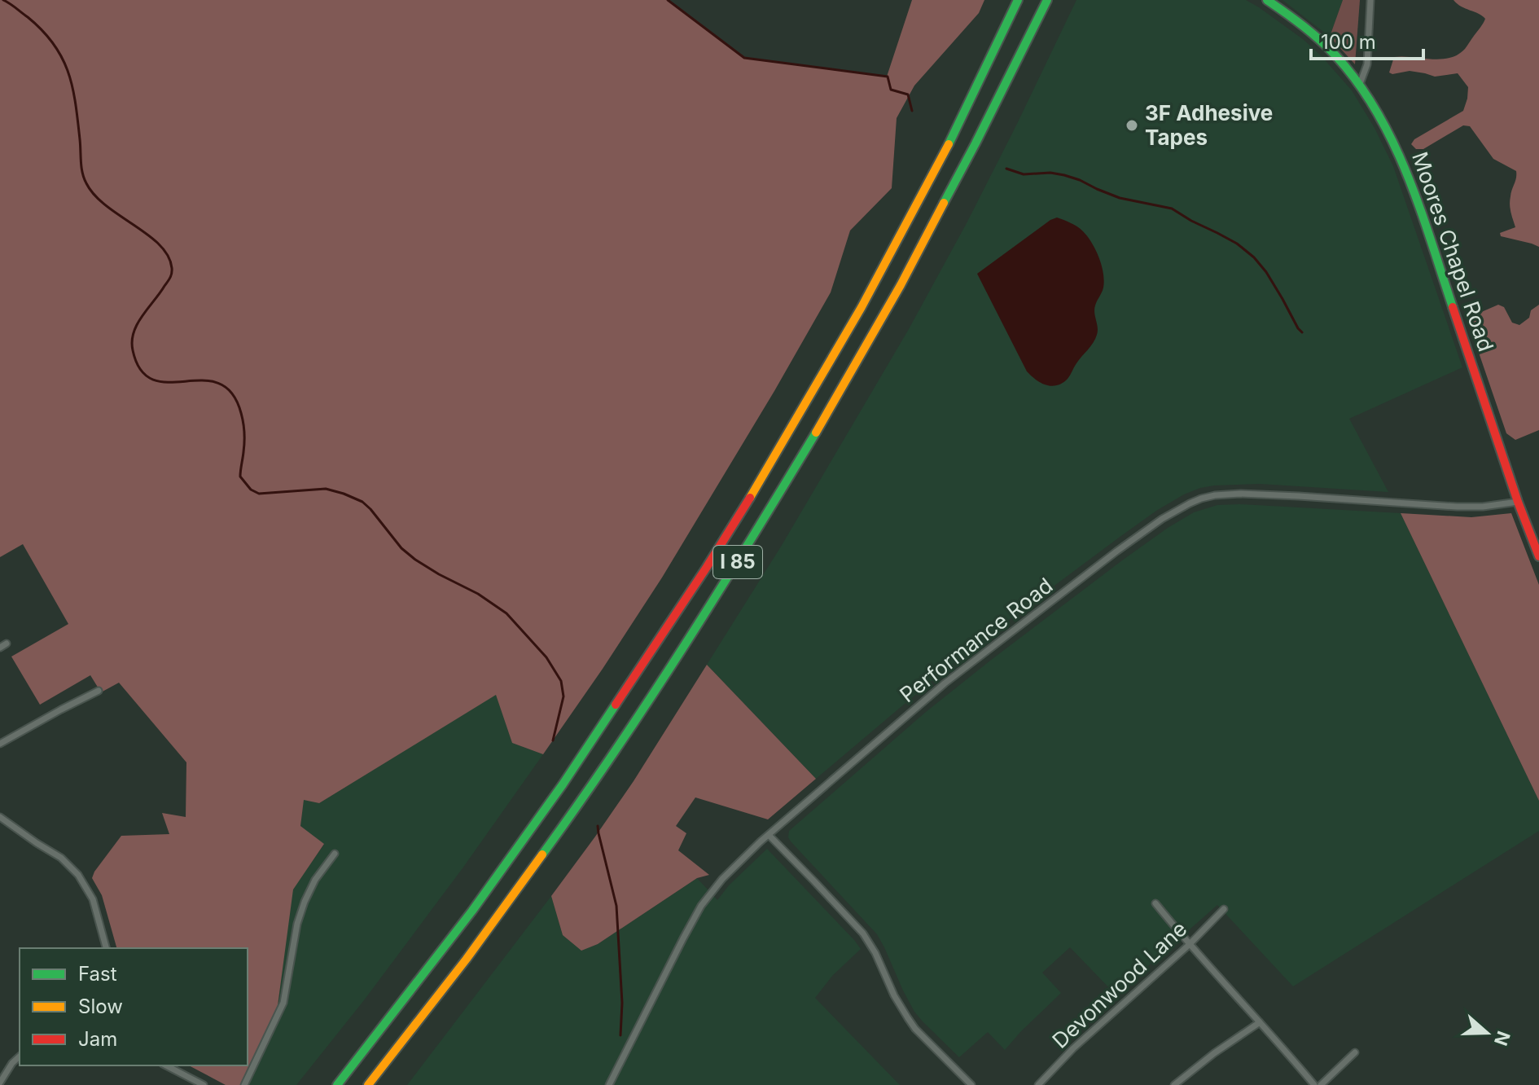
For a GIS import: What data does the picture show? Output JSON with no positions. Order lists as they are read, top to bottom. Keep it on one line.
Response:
{"streets":{"main road":["Moores Chapel Road","I 85"],"street":["Performance Road","Devonwood Lane"]},"crossings":[["Moores Chapel Road","Performance Road"]],"places":["3F Adhesive Tapes"],"legend":["Fast","Slow","Jam"],"scale_bar":"100 m","north":"right"}
